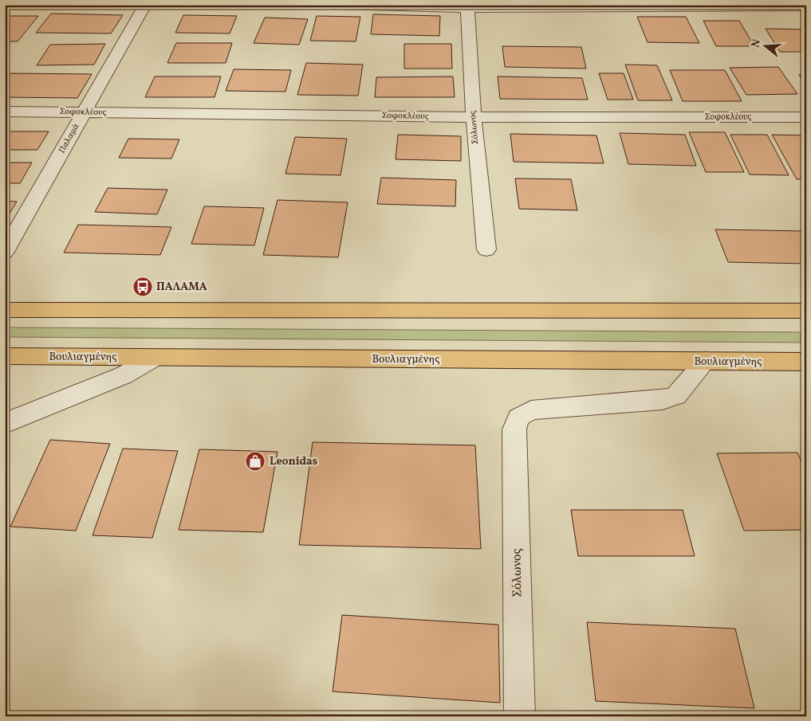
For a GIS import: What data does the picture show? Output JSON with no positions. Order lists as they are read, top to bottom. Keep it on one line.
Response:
{"streets":{"main road":["Βουλιαγμένης"],"street":["Σοφοκλέους","Σόλωνος","Παλαμά"]},"crossings":[["Σοφοκλέους","Σόλωνος"],["Σοφοκλέους","Παλαμά"],["Σόλωνος","Βουλιαγμένης"]],"places":{"bus stop":["ΠΑΛΑΜΑ"],"shop":["Leonidas"]},"north":"left"}
